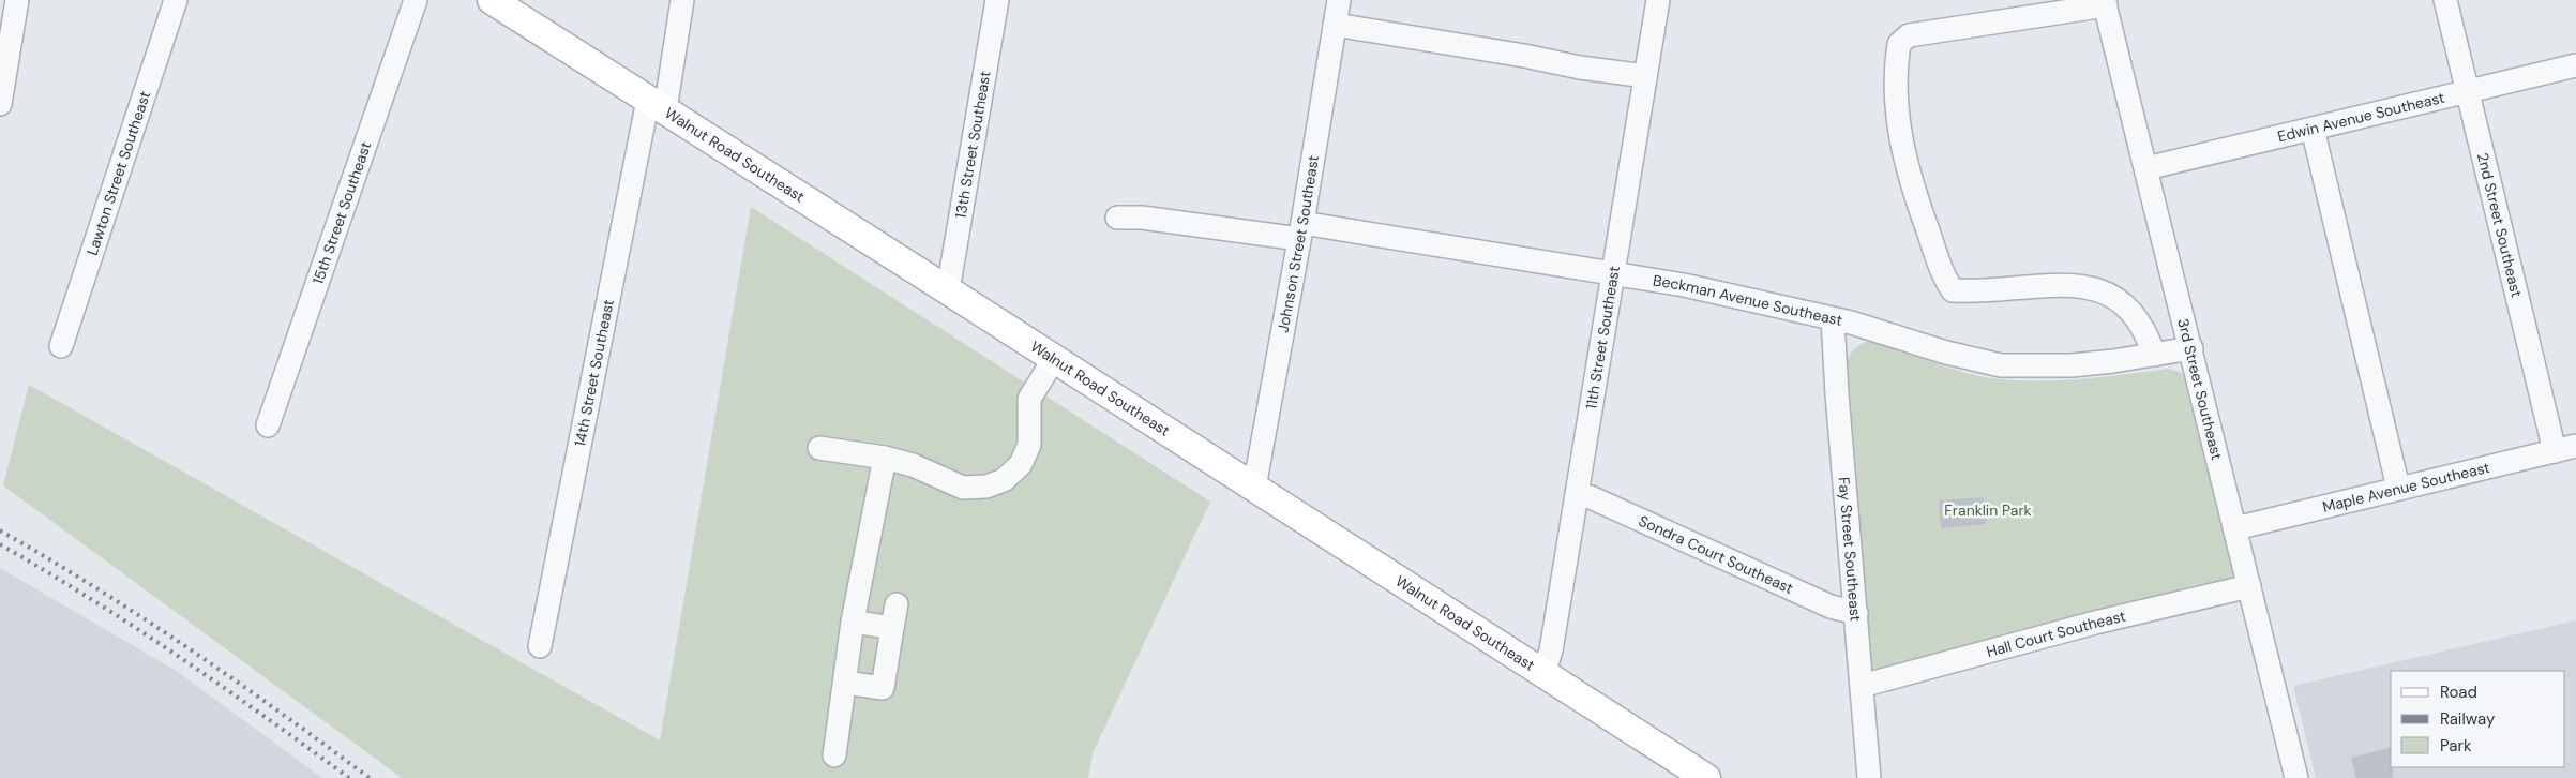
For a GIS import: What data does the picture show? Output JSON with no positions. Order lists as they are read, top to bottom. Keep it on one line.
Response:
{"streets":{"main road":["Walnut Road Southeast"],"street":["Edwin Avenue Southeast","13th Street Southeast","Lawton Street Southeast","15th Street Southeast","2nd Street Southeast","Johnson Street Southeast","Beckman Avenue Southeast","11th Street Southeast","14th Street Southeast","3rd Street Southeast","Maple Avenue Southeast","Fay Street Southeast","Sondra Court Southeast","Hall Court Southeast"]},"crossings":[["Edwin Avenue Southeast","2nd Street Southeast"],["Edwin Avenue Southeast","3rd Street Southeast"],["13th Street Southeast","Walnut Road Southeast"],["Walnut Road Southeast","Johnson Street Southeast"],["Walnut Road Southeast","11th Street Southeast"],["Walnut Road Southeast","14th Street Southeast"],["2nd Street Southeast","Maple Avenue Southeast"],["Johnson Street Southeast","Beckman Avenue Southeast"],["Beckman Avenue Southeast","11th Street Southeast"],["Beckman Avenue Southeast","3rd Street Southeast"],["Beckman Avenue Southeast","Fay Street Southeast"],["11th Street Southeast","Sondra Court Southeast"],["3rd Street Southeast","Maple Avenue Southeast"],["3rd Street Southeast","Hall Court Southeast"],["Fay Street Southeast","Sondra Court Southeast"],["Fay Street Southeast","Hall Court Southeast"]],"parks":["Franklin Park"],"legend":["Road","Railway","Park"]}
